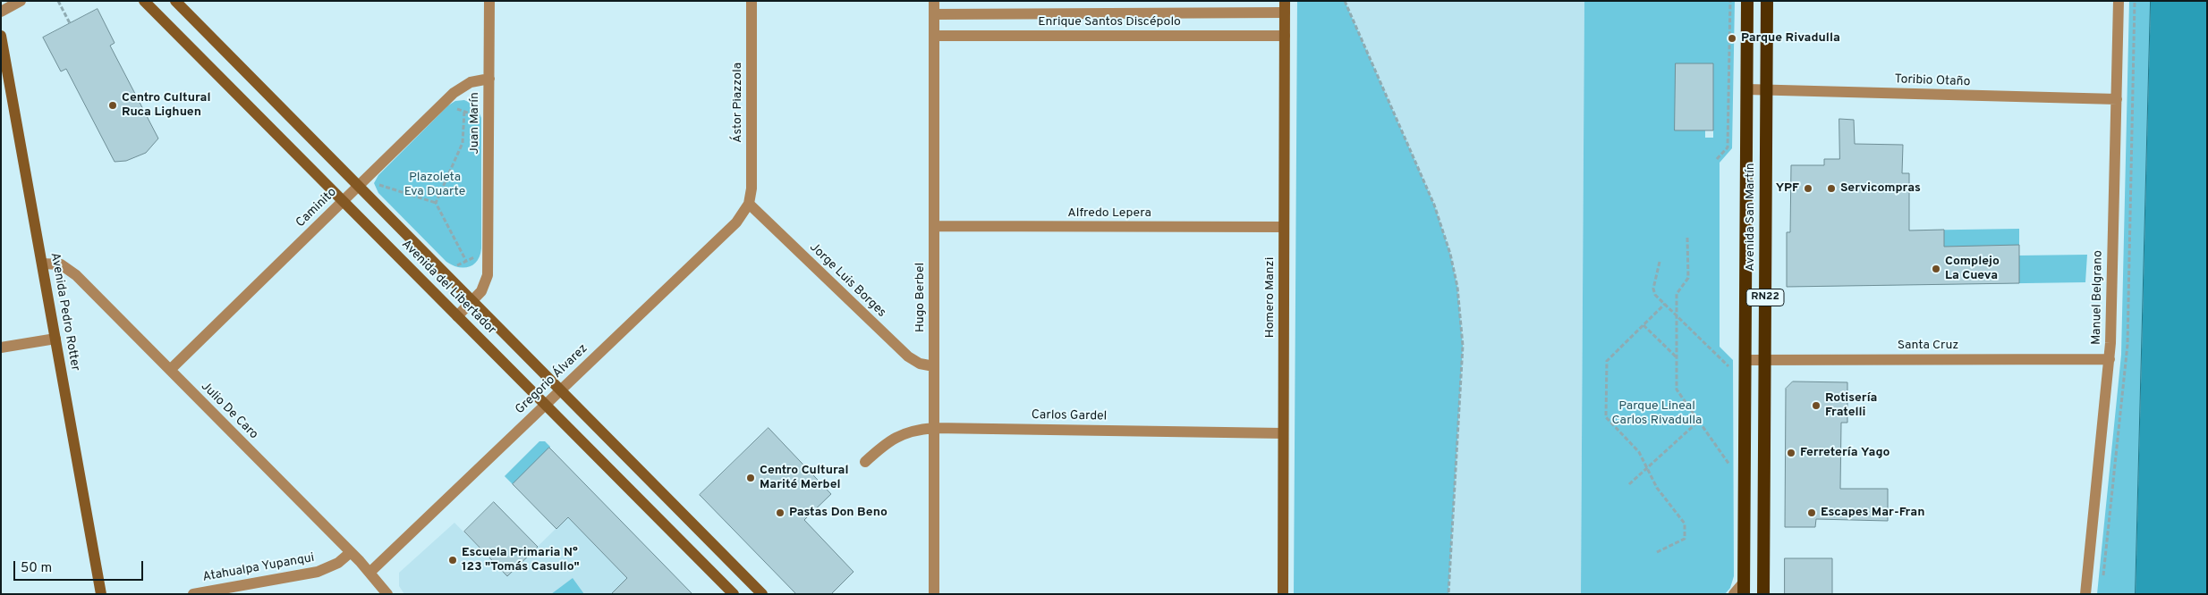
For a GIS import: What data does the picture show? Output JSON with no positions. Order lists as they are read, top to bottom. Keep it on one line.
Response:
{"streets":{"highway":["Avenida San Martín","RN22"],"main road":["Avenida del Libertador","Homero Manzi","Avenida Pedro Rotter"],"street":["Enrique Santos Discépolo","Toribio Otaño","Ástor Piazzola","Juan Marín","Caminito","Alfredo Lepera","Jorge Luis Borges","Hugo Berbel","Manuel Belgrano","Santa Cruz","Gregorio Álvarez","Julio De Caro","Carlos Gardel","Atahualpa Yupanqui"]},"crossings":[["Enrique Santos Discépolo","Hugo Berbel"],["Enrique Santos Discépolo","Homero Manzi"],["Toribio Otaño","Avenida San Martín"],["Toribio Otaño","Manuel Belgrano"],["Ástor Piazzola","Jorge Luis Borges"],["Ástor Piazzola","Gregorio Álvarez"],["Juan Marín","Caminito"],["Juan Marín","Avenida del Libertador"],["Caminito","Avenida del Libertador"],["Caminito","Julio De Caro"],["Alfredo Lepera","Hugo Berbel"],["Alfredo Lepera","Homero Manzi"],["Avenida San Martín","Santa Cruz"],["Jorge Luis Borges","Hugo Berbel"],["Jorge Luis Borges","Gregorio Álvarez"],["Avenida del Libertador","Gregorio Álvarez"],["Hugo Berbel","Carlos Gardel"],["Homero Manzi","Carlos Gardel"],["Manuel Belgrano","Santa Cruz"],["Avenida Pedro Rotter","Julio De Caro"],["Gregorio Álvarez","Julio De Caro"],["Julio De Caro","Atahualpa Yupanqui"]],"parks":["Plazoleta Eva Duarte","Parque Lineal Carlos Rivadulla"],"places":["Parque Rivadulla","Centro Cultural Ruca Lighuen","YPF","Servicompras","Complejo La Cueva","Rotisería Fratelli","Ferretería Yago","Centro Cultural Marité Merbel","Pastas Don Beno","Escapes Mar-Fran","Escuela Primaria N° 123 \"Tomás Casullo\""],"scale_bar":"50 m"}
